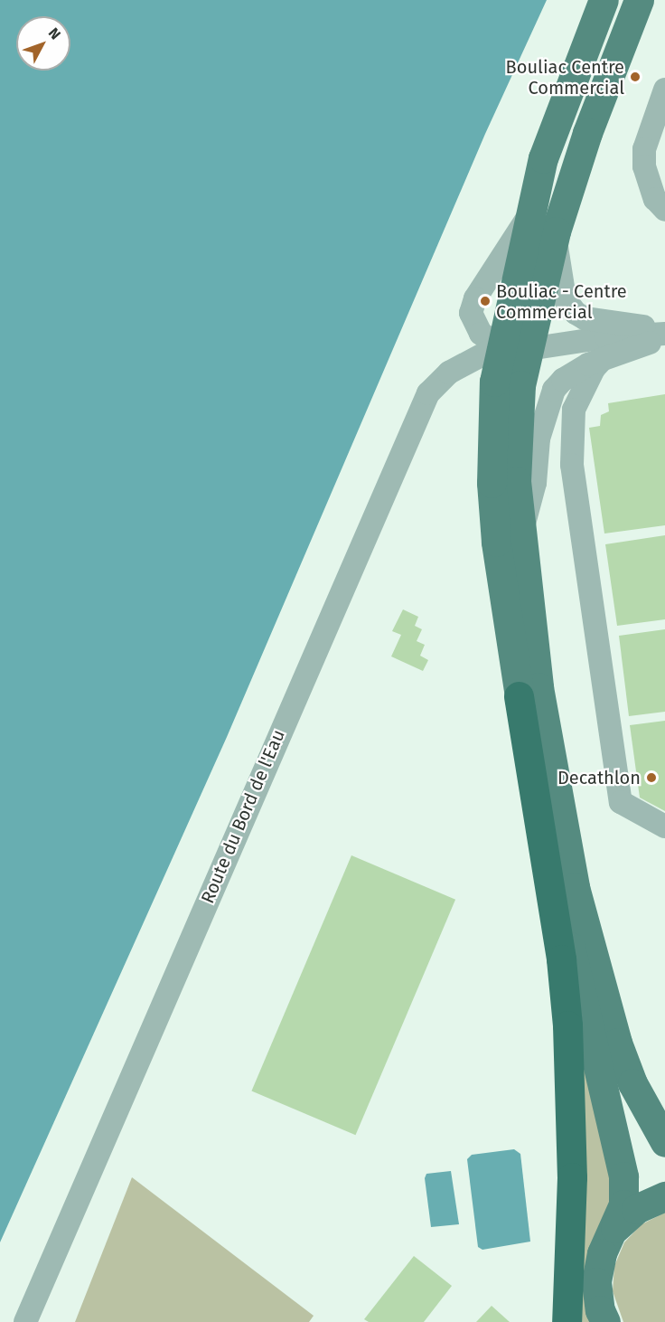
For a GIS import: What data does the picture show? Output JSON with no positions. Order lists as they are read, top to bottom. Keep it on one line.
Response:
{"streets":{"street":["Route du Bord de l'Eau"]},"places":["Bouliac Centre Commercial","Bouliac - Centre Commercial","Decathlon"],"north":"top right"}
